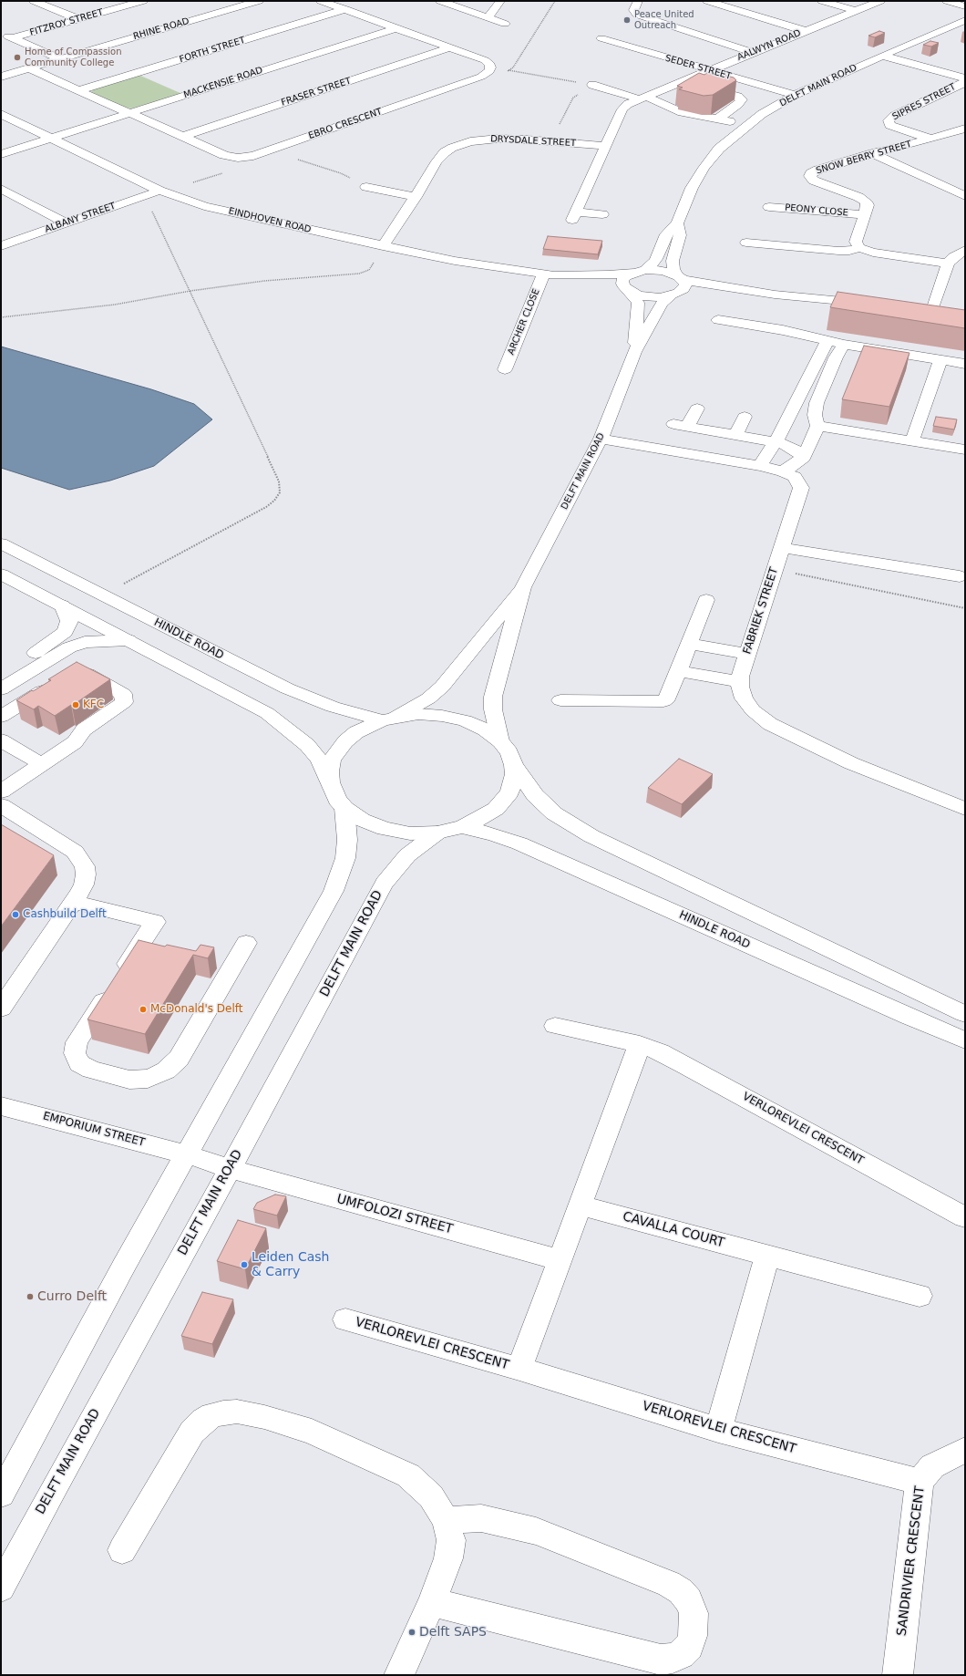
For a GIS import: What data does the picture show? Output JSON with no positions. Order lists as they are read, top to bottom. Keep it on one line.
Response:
{"streets":{"street":["FITZROY STREET","RHINE ROAD","AALWYN ROAD","FORTH STREET","SEDER STREET","MACKENSIE ROAD","DELFT MAIN ROAD","FRASER STREET","SIPRES STREET","EBRO CRESCENT","DRYSDALE STREET","SNOW BERRY STREET","PEONY CLOSE","ALBANY STREET","EINDHOVEN ROAD","ARCHER CLOSE","FABRIEK STREET","HINDLE ROAD","VERLOREVLEI CRESCENT","EMPORIUM STREET","UMFOLOZI STREET","CAVALLA COURT","SANDRIVIER CRESCENT"]},"crossings":[["RHINE ROAD","EBRO CRESCENT"],["AALWYN ROAD","SEDER STREET"],["AALWYN ROAD","DRYSDALE STREET"],["FORTH STREET","EBRO CRESCENT"],["SEDER STREET","DELFT MAIN ROAD"],["MACKENSIE ROAD","EBRO CRESCENT"],["MACKENSIE ROAD","EINDHOVEN ROAD"],["DELFT MAIN ROAD","EINDHOVEN ROAD"],["DELFT MAIN ROAD","FABRIEK STREET"],["DELFT MAIN ROAD","HINDLE ROAD"],["DELFT MAIN ROAD","EMPORIUM STREET"],["DELFT MAIN ROAD","UMFOLOZI STREET"],["FRASER STREET","EBRO CRESCENT"],["SIPRES STREET","SNOW BERRY STREET"],["DRYSDALE STREET","EINDHOVEN ROAD"],["SNOW BERRY STREET","PEONY CLOSE"],["ALBANY STREET","EINDHOVEN ROAD"],["EINDHOVEN ROAD","ARCHER CLOSE"],["VERLOREVLEI CRESCENT","UMFOLOZI STREET"],["VERLOREVLEI CRESCENT","CAVALLA COURT"],["VERLOREVLEI CRESCENT","SANDRIVIER CRESCENT"],["EMPORIUM STREET","UMFOLOZI STREET"]],"places":["Peace United Outreach","Home of Compassion Community College","KFC","Cashbuild Delft","McDonald's Delft","Leiden Cash & Carry","Curro Delft","Delft SAPS"]}
